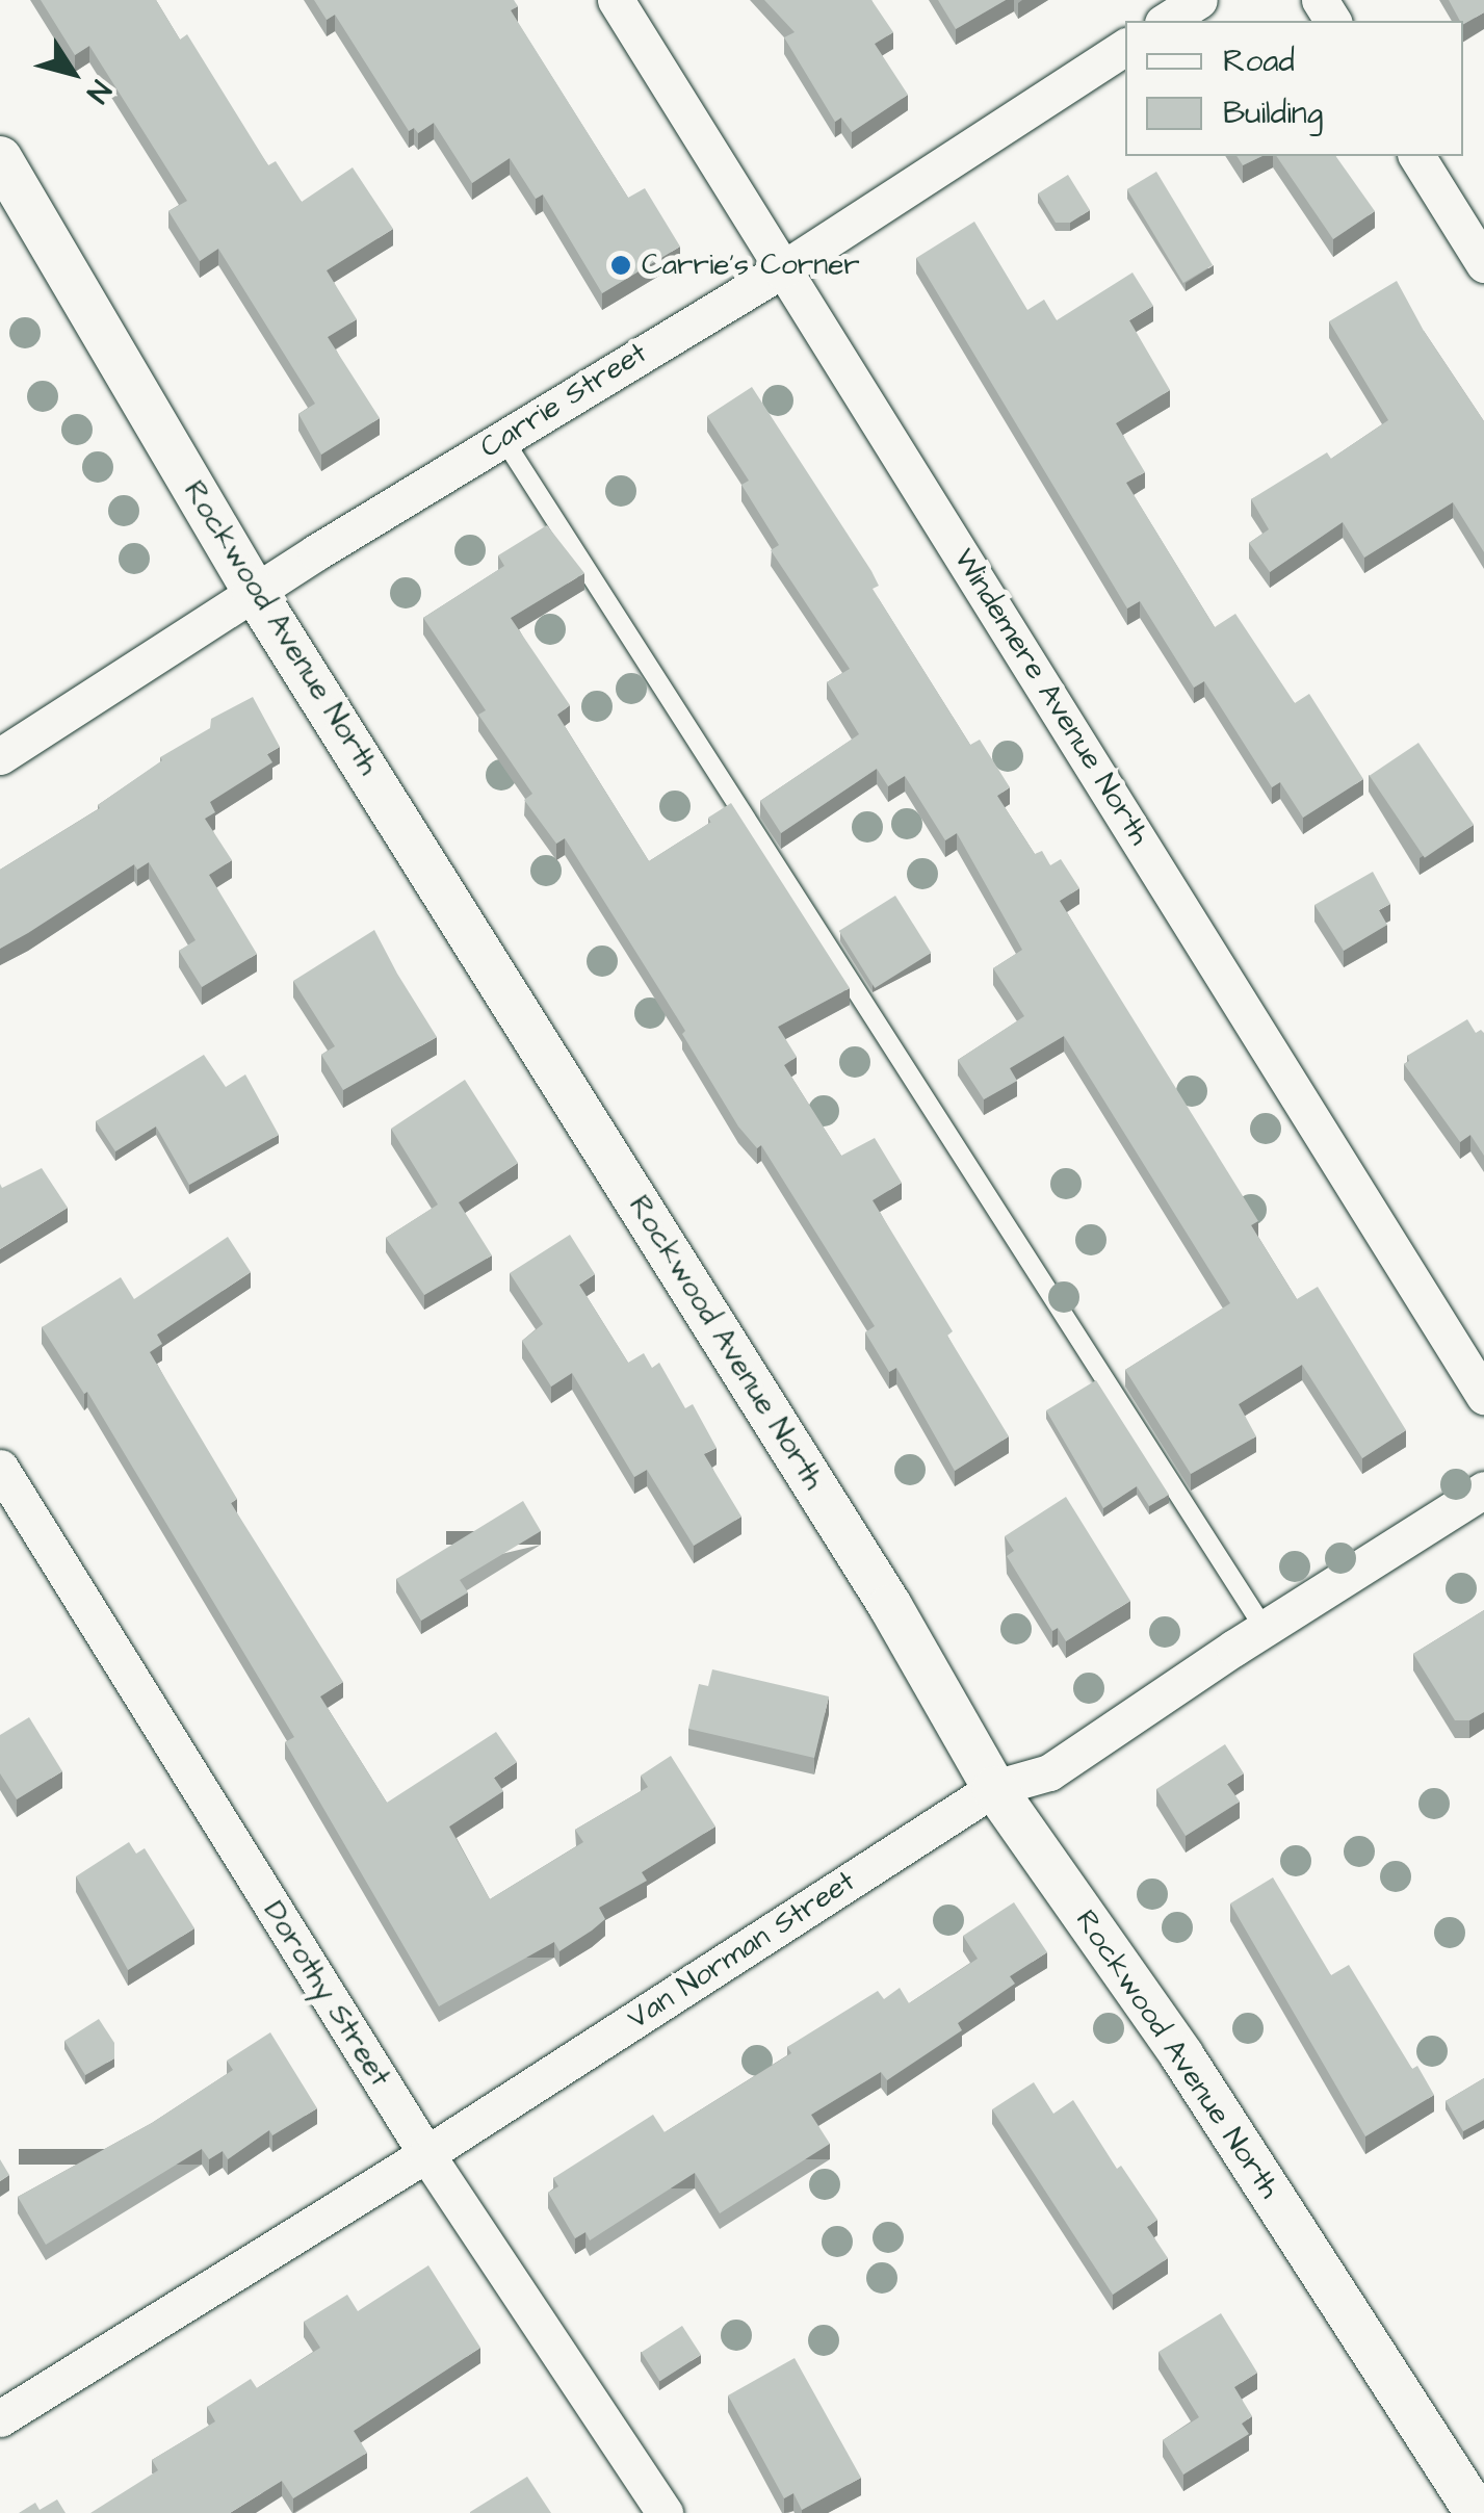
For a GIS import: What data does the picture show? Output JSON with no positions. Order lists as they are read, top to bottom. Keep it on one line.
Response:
{"streets":{"street":["Carrie Street","Rockwood Avenue North","Windemere Avenue North","Van Norman Street","Dorothy Street"]},"crossings":[["Carrie Street","Rockwood Avenue North"],["Carrie Street","Windemere Avenue North"],["Rockwood Avenue North","Van Norman Street"],["Van Norman Street","Dorothy Street"]],"places":["Carrie's Corner"],"legend":["Road","Building"],"north":"bottom right"}
